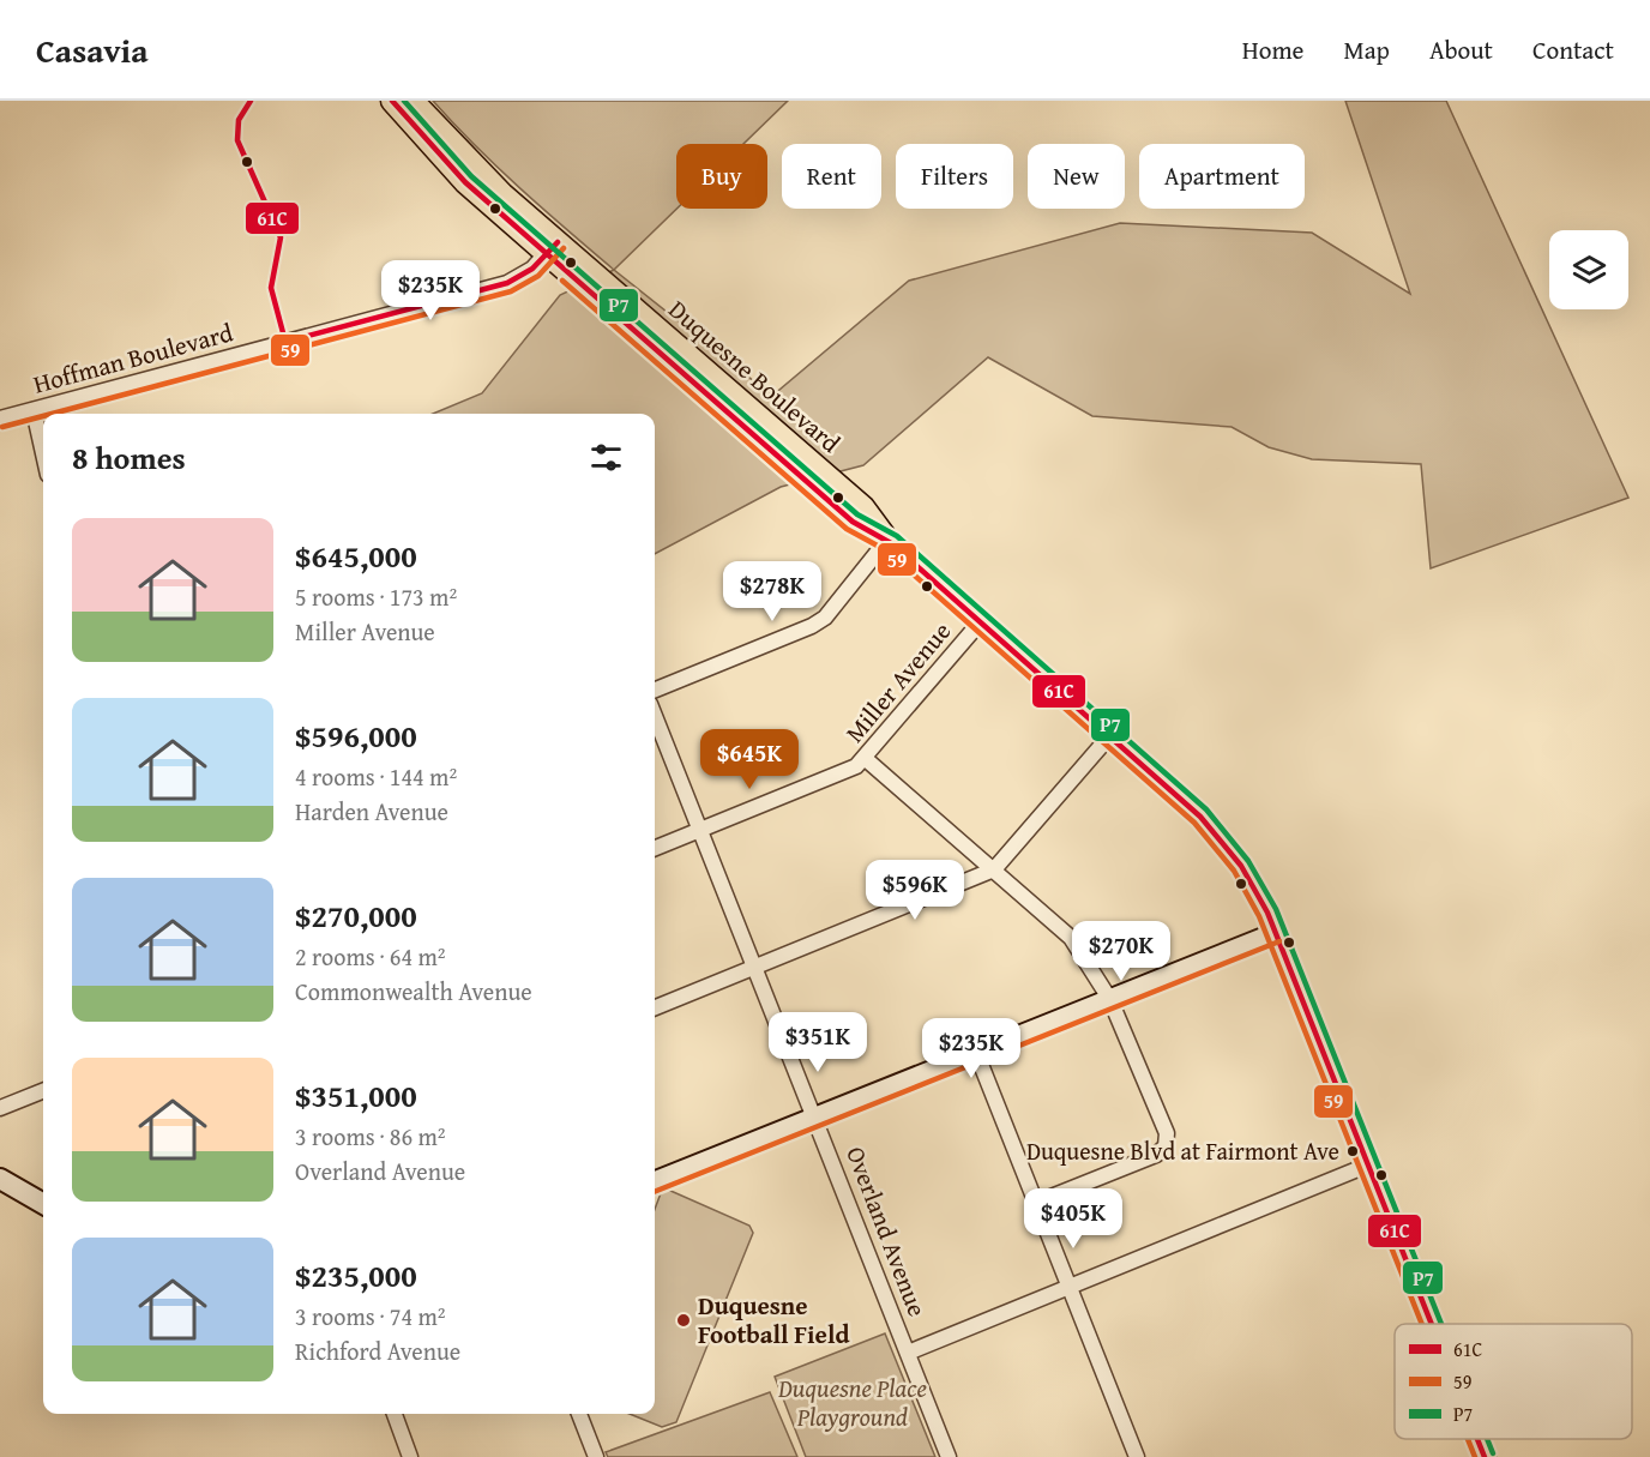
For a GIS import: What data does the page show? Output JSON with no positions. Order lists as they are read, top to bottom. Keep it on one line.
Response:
{"streets":{"main road":["Duquesne Boulevard"],"street":["Hoffman Boulevard","Miller Avenue","Overland Avenue"]},"crossings":[["Hoffman Boulevard","Duquesne Boulevard"],["Duquesne Boulevard","Miller Avenue"],["Miller Avenue","Overland Avenue"]],"parks":["Duquesne Place Playground"],"places":["Duquesne Blvd at Fairmont Ave","Duquesne Football Field"],"lines":["transit line 61C","transit line P7","transit line 59"],"legend":["61C","59","P7"],"page":{"header":"Casavia","nav":["Home","Map","About","Contact"],"chip":["Buy","Rent","Filters","New","Apartment"],"price":["$235K","$278K","$645K","$596K","$270K","$351K","$235K","$405K"],"heading":"8 homes","list":[{"name":"$645,000","note":"5 rooms · 173 m² · Miller Avenue"},{"name":"$596,000","note":"4 rooms · 144 m² · Harden Avenue"},{"name":"$270,000","note":"2 rooms · 64 m² · Commonwealth Avenue"},{"name":"$351,000","note":"3 rooms · 86 m² · Overland Avenue"},{"name":"$235,000","note":"3 rooms · 74 m² · Richford Avenue"}]}}
